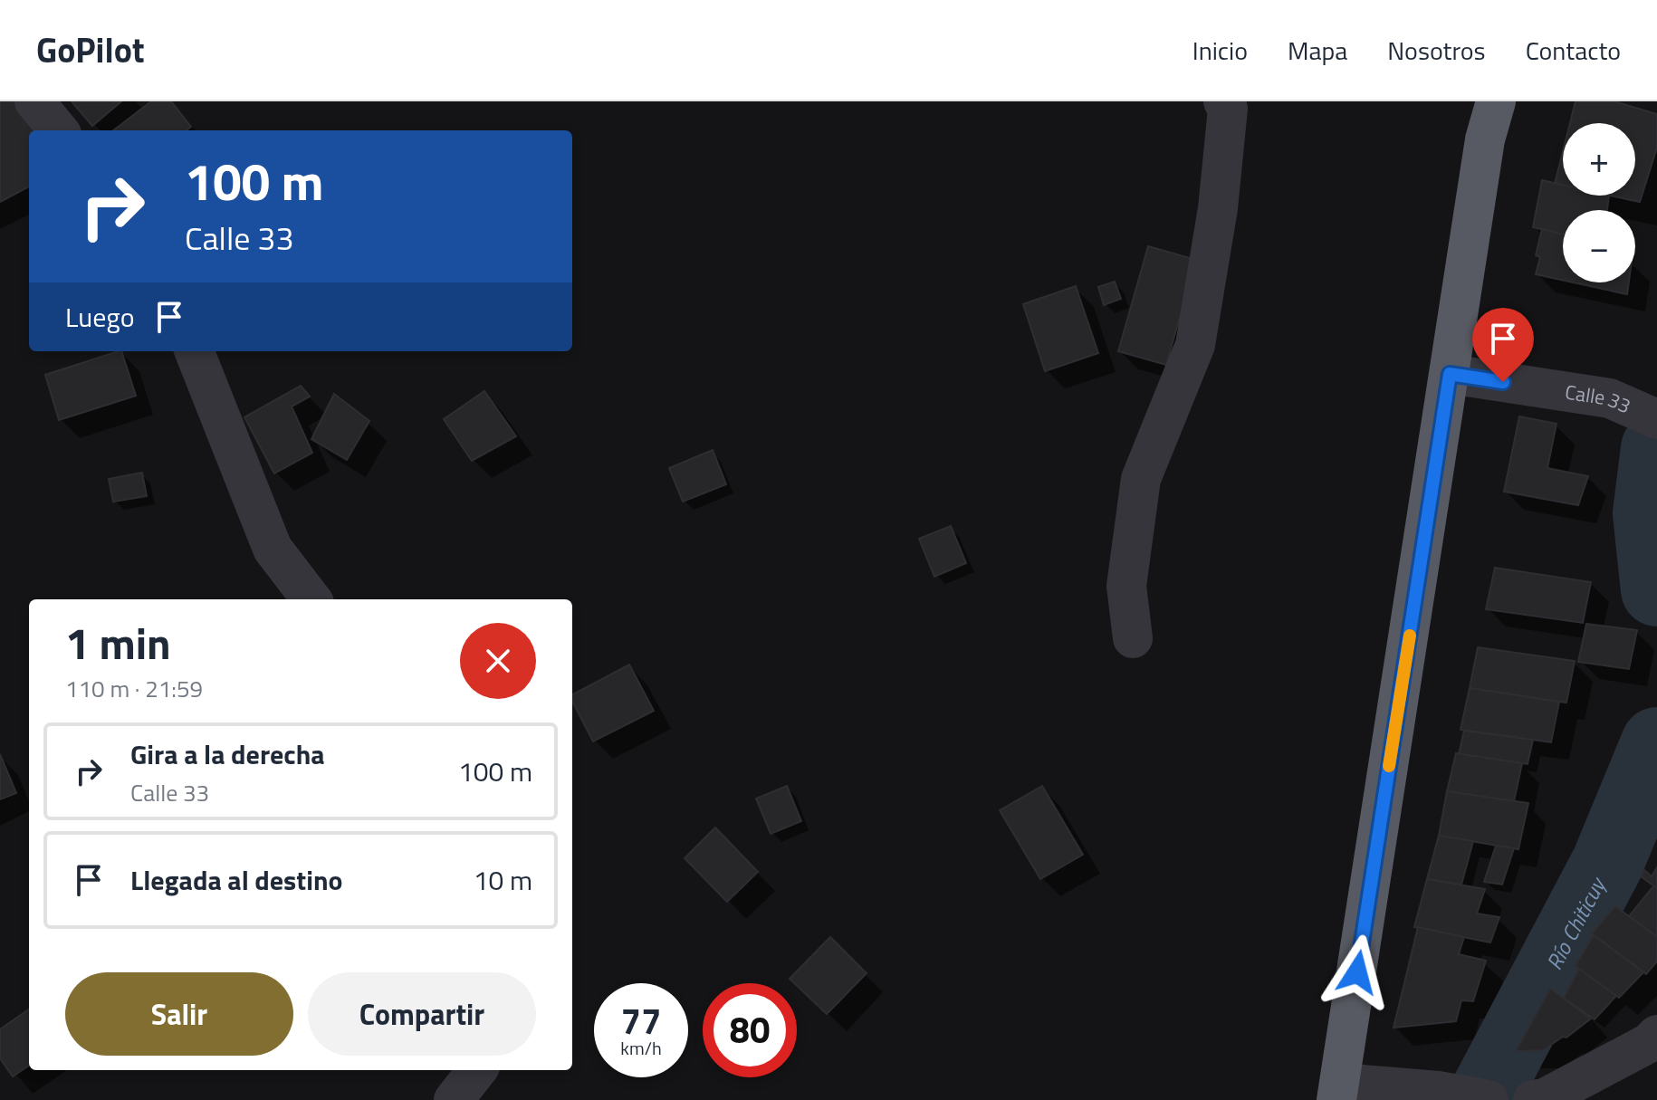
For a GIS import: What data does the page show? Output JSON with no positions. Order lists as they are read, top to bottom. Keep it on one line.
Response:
{"streets":{"street":["Calle 33"]},"water":["Río Chiticuy"],"page":{"header":"GoPilot","nav":["Inicio","Mapa","Nosotros","Contacto"],"map_buttons":["+","−"],"turn":["100 m","Calle 33"],"then":"Luego","heading":["1 min","110 m · 21:59"],"list":[{"name":"Gira a la derecha","note":"Calle 33","value":"100 m"},{"name":"Llegada al destino","value":"10 m"}],"buttons":["Salir","Compartir"],"speed":"77 km/h","limit":"80"}}
